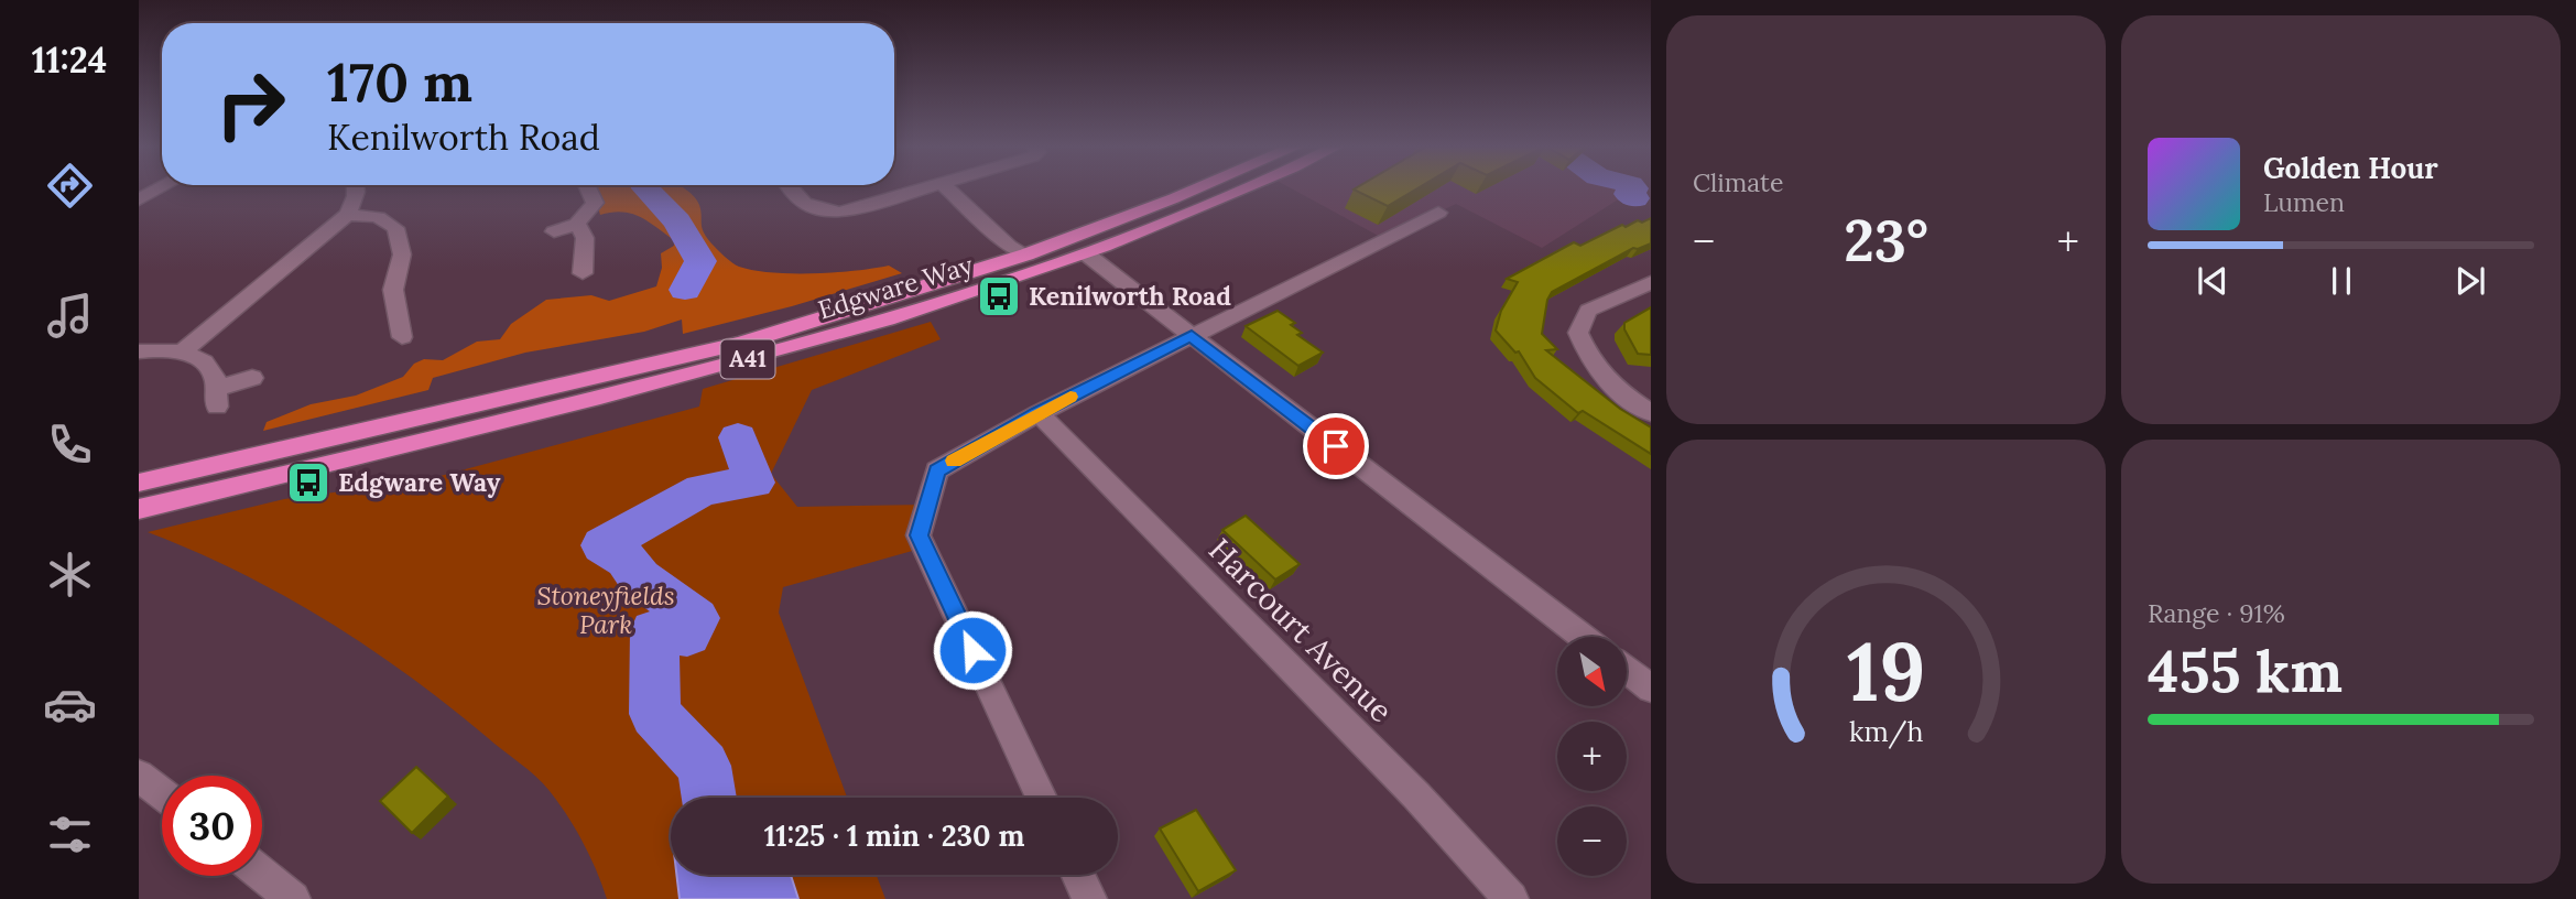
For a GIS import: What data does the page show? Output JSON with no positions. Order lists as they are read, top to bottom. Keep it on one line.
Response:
{"streets":{"highway":["Edgware Way","A41"],"street":["Harcourt Avenue"]},"parks":["Stoneyfields Park"],"places":{"bus stop":["Kenilworth Road","Edgware Way"]},"north":"bottom right","page":{"tabs":"11:24","tile":["Climate",["Range · 91%","455 km"]],"turn":["170 m","Kenilworth Road"],"song":["Golden Hour","Lumen"],"heat":["−","23°","+"],"map_buttons":["+","−"],"limit":"30","trip":"11:25 · 1 min · 230 m","gauge":["19","km/h"]}}
